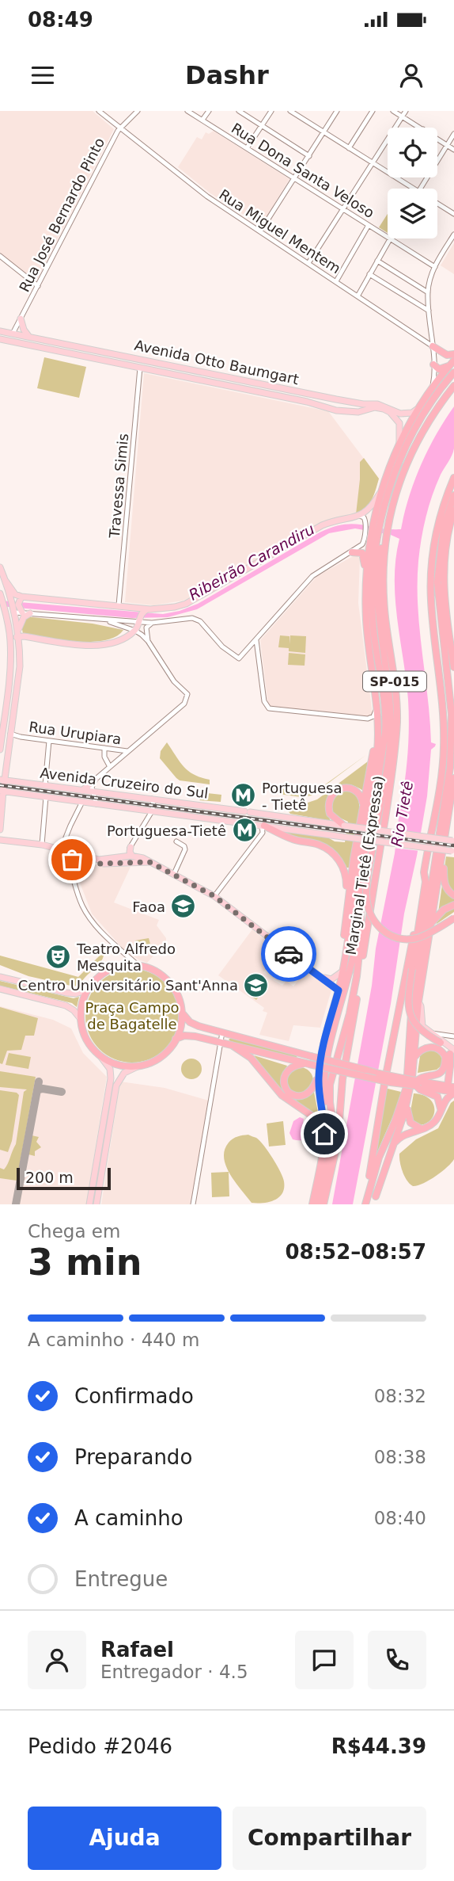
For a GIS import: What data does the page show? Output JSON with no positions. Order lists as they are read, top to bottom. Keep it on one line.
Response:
{"streets":{"highway":["SP-015","Marginal Tietê (Expressa)"],"main road":["Avenida Otto Baumgart","Avenida Cruzeiro do Sul"],"street":["Rua Dona Santa Veloso","Rua José Bernardo Pinto","Rua Miguel Mentem","Travessa Simis","Rua Urupiara"]},"crossings":[["Rua José Bernardo Pinto","Rua Miguel Mentem"],["Rua José Bernardo Pinto","Avenida Otto Baumgart"],["Avenida Otto Baumgart","Travessa Simis"]],"water":["Ribeirão Carandiru","Rio Tietê"],"parks":["Praça Campo de Bagatelle"],"places":{"metro station":["Portuguesa - Tietê","Portuguesa-Tietê"],"school or university":["Faoa","Centro Universitário Sant'Anna"],"theatre":["Teatro Alfredo Mesquita"]},"scale_bar":"200 m","page":{"status":"08:49","header":"Dashr","scale":"200 m","heading":["3 min","Chega em","08:52–08:57"],"panel":["Rafael","Entregador · 4.5","Pedido #2046","R$44.39"],"bar":"A caminho · 440 m","list":[["Confirmado","08:32"],["Preparando","08:38"],["A caminho","08:40"],"Entregue"],"buttons":["Ajuda","Compartilhar"]}}
